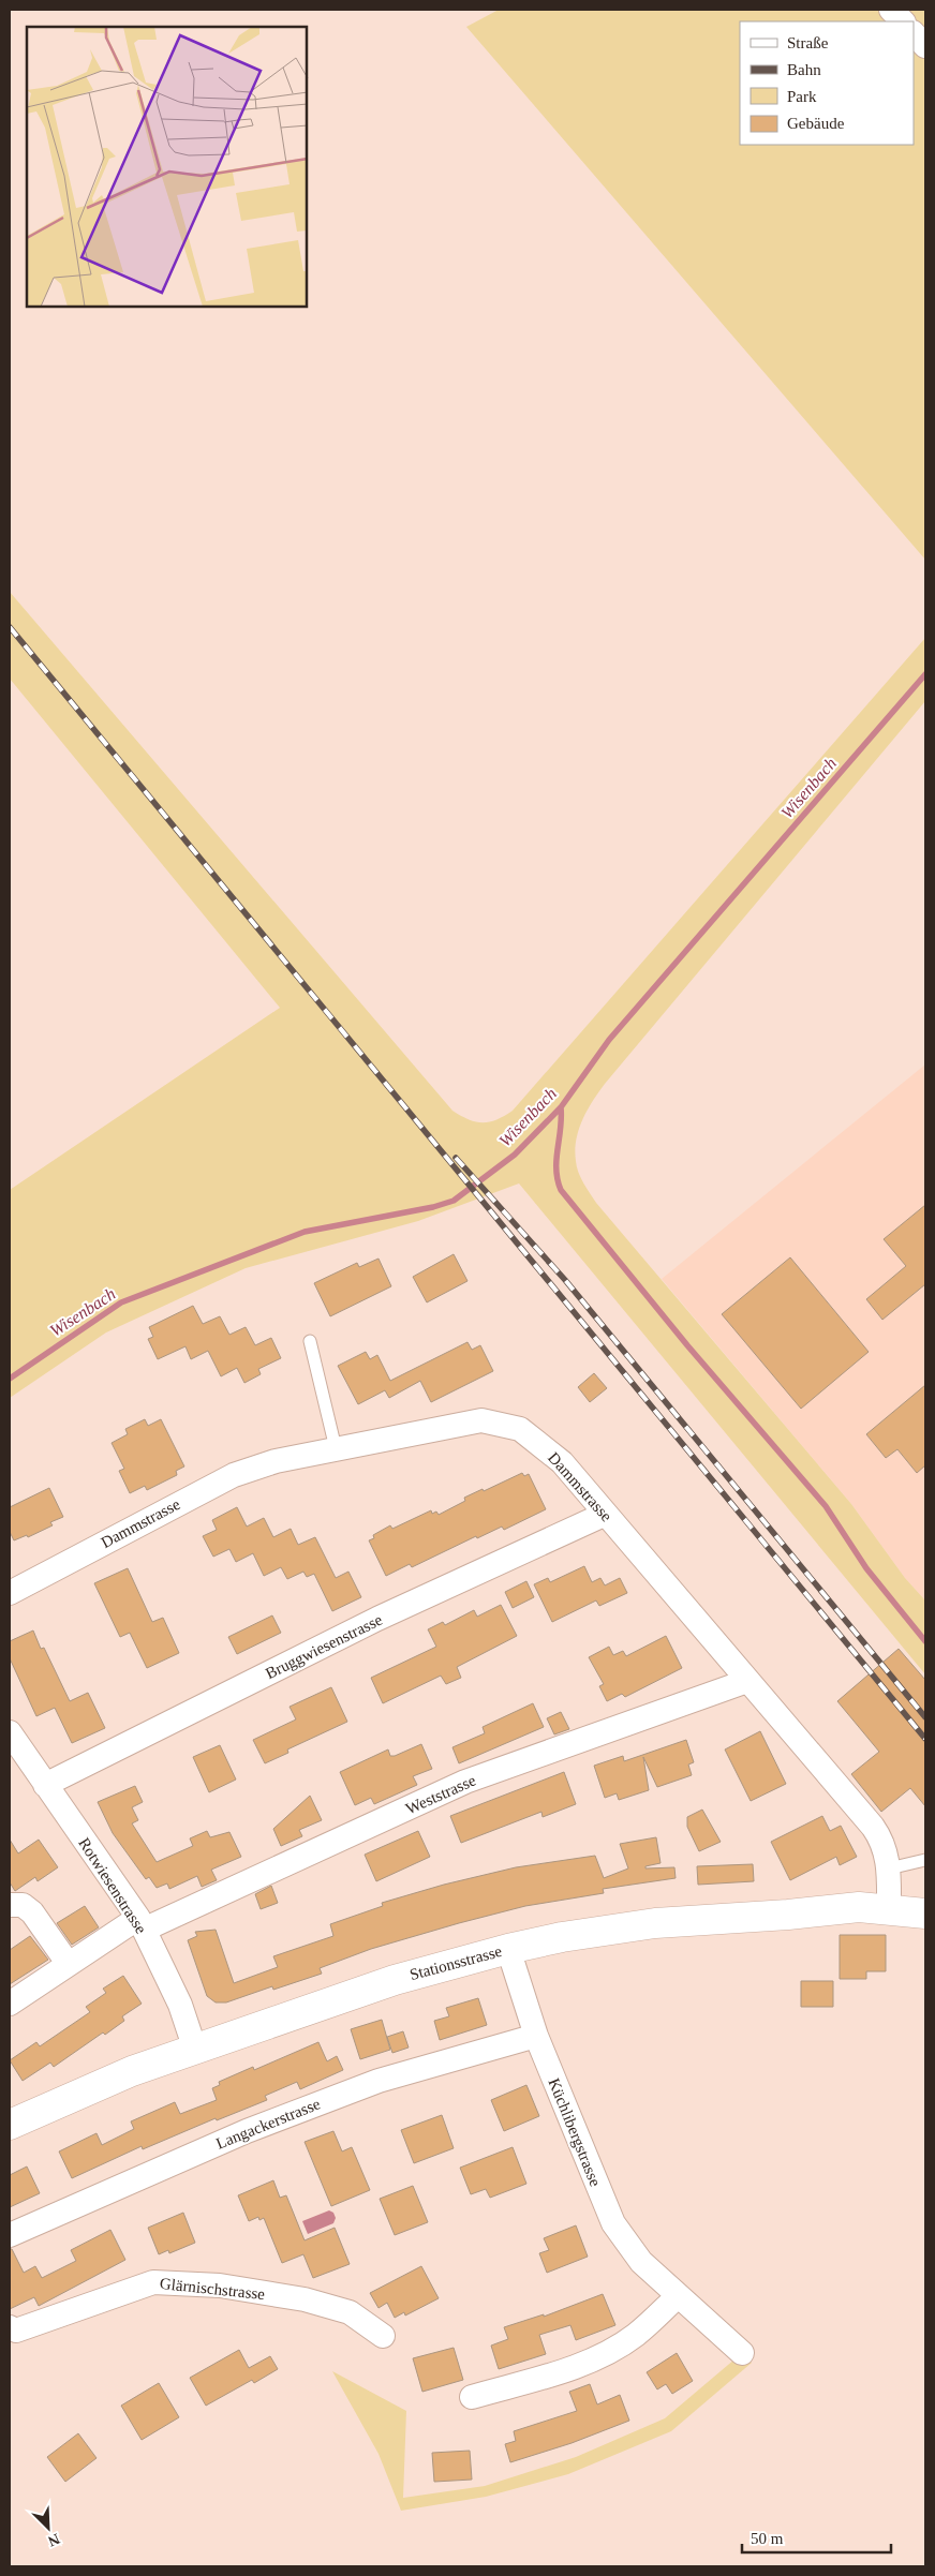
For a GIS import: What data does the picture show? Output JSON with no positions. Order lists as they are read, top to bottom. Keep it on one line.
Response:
{"streets":{"street":["Dammstrasse","Bruggwiesenstrasse","Weststrasse","Rotwiesenstrasse","Stationsstrasse","Langackerstrasse","Küchlibergstrasse","Glärnischstrasse"]},"crossings":[["Dammstrasse","Bruggwiesenstrasse"],["Dammstrasse","Weststrasse"],["Dammstrasse","Stationsstrasse"],["Bruggwiesenstrasse","Rotwiesenstrasse"],["Weststrasse","Rotwiesenstrasse"],["Rotwiesenstrasse","Stationsstrasse"],["Stationsstrasse","Küchlibergstrasse"],["Langackerstrasse","Küchlibergstrasse"]],"water":["Wisenbach"],"legend":["Straße","Bahn","Park","Gebäude"],"scale_bar":"50 m","north":"bottom right"}
